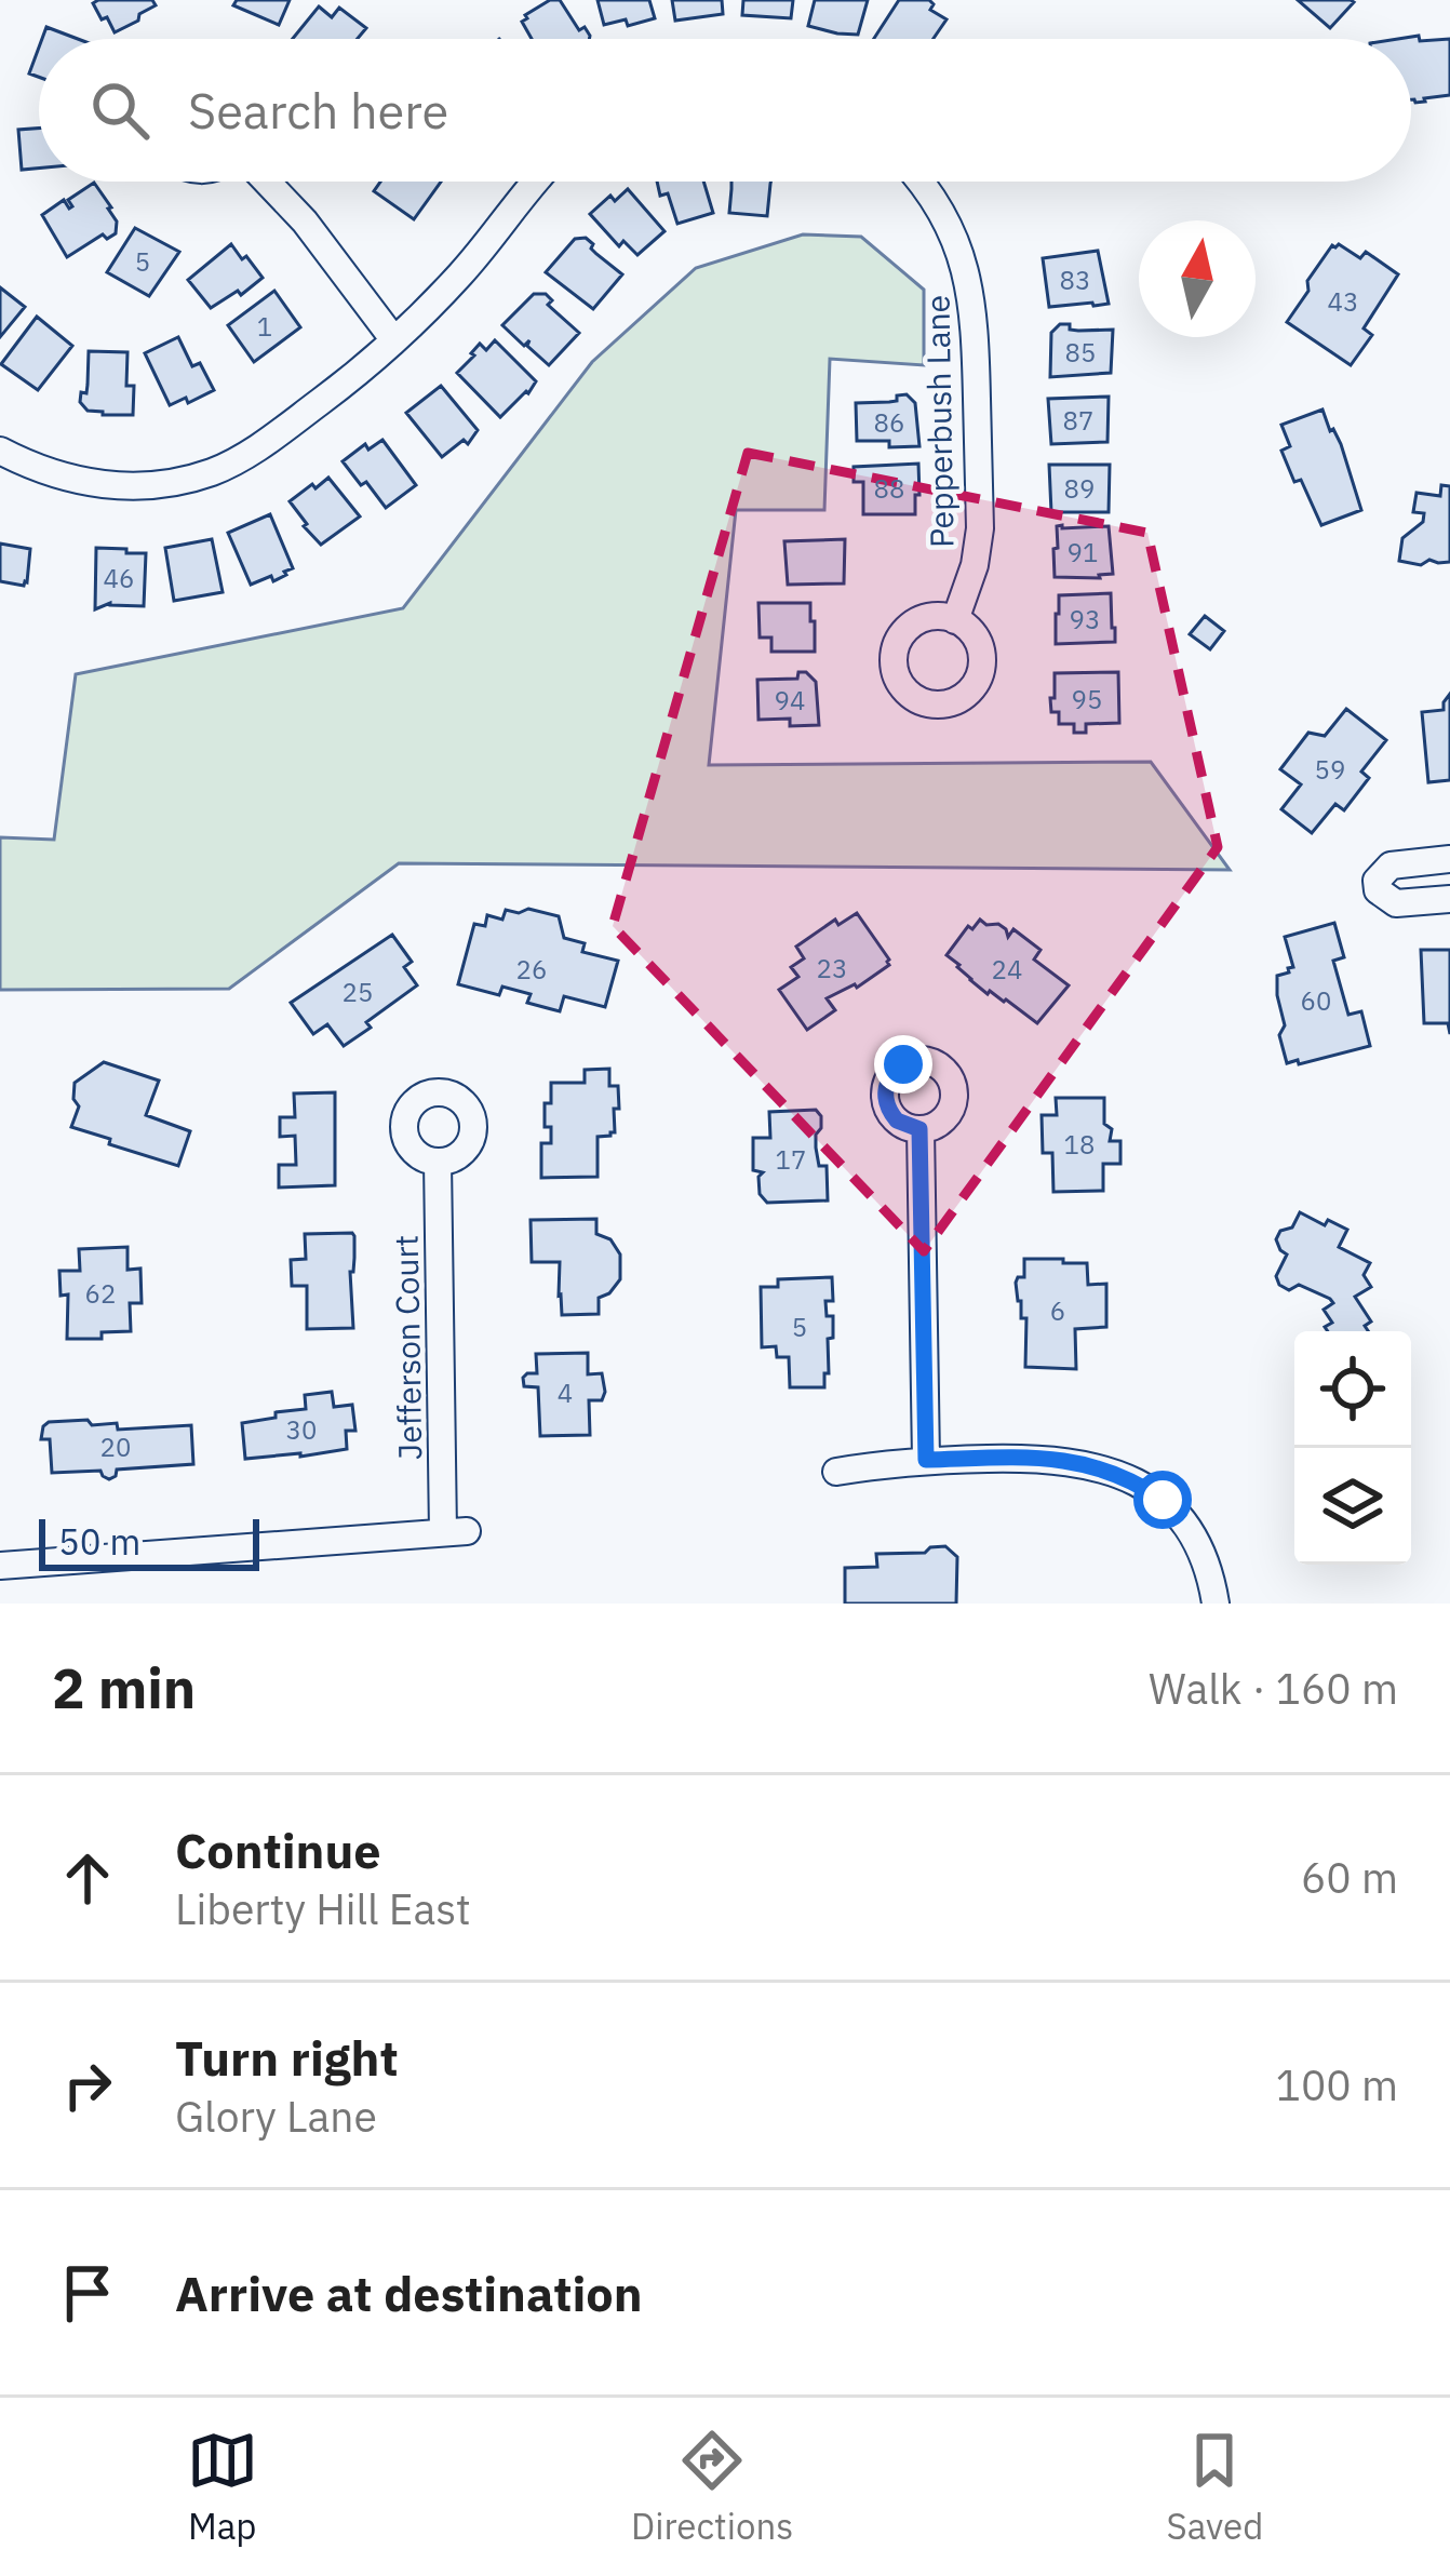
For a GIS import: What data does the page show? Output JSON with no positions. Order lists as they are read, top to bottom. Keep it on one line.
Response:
{"streets":{"street":["Pepperbush Lane","Jefferson Court"]},"house_numbers":["5","83","43","1","85","87","86","88","89","91","46","93","95","94","59","23","26","24","25","60","18","17","62","6","5","4","30","20"],"scale_bar":"50 m","north":"top","page":{"search":"Search here","scale":"50 m","heading":["2 min","Walk · 160 m"],"list":[["Continue","Liberty Hill East","60 m"],["Turn right","Glory Lane","100 m"],"Arrive at destination"],"nav":["Map","Directions","Saved"]}}
